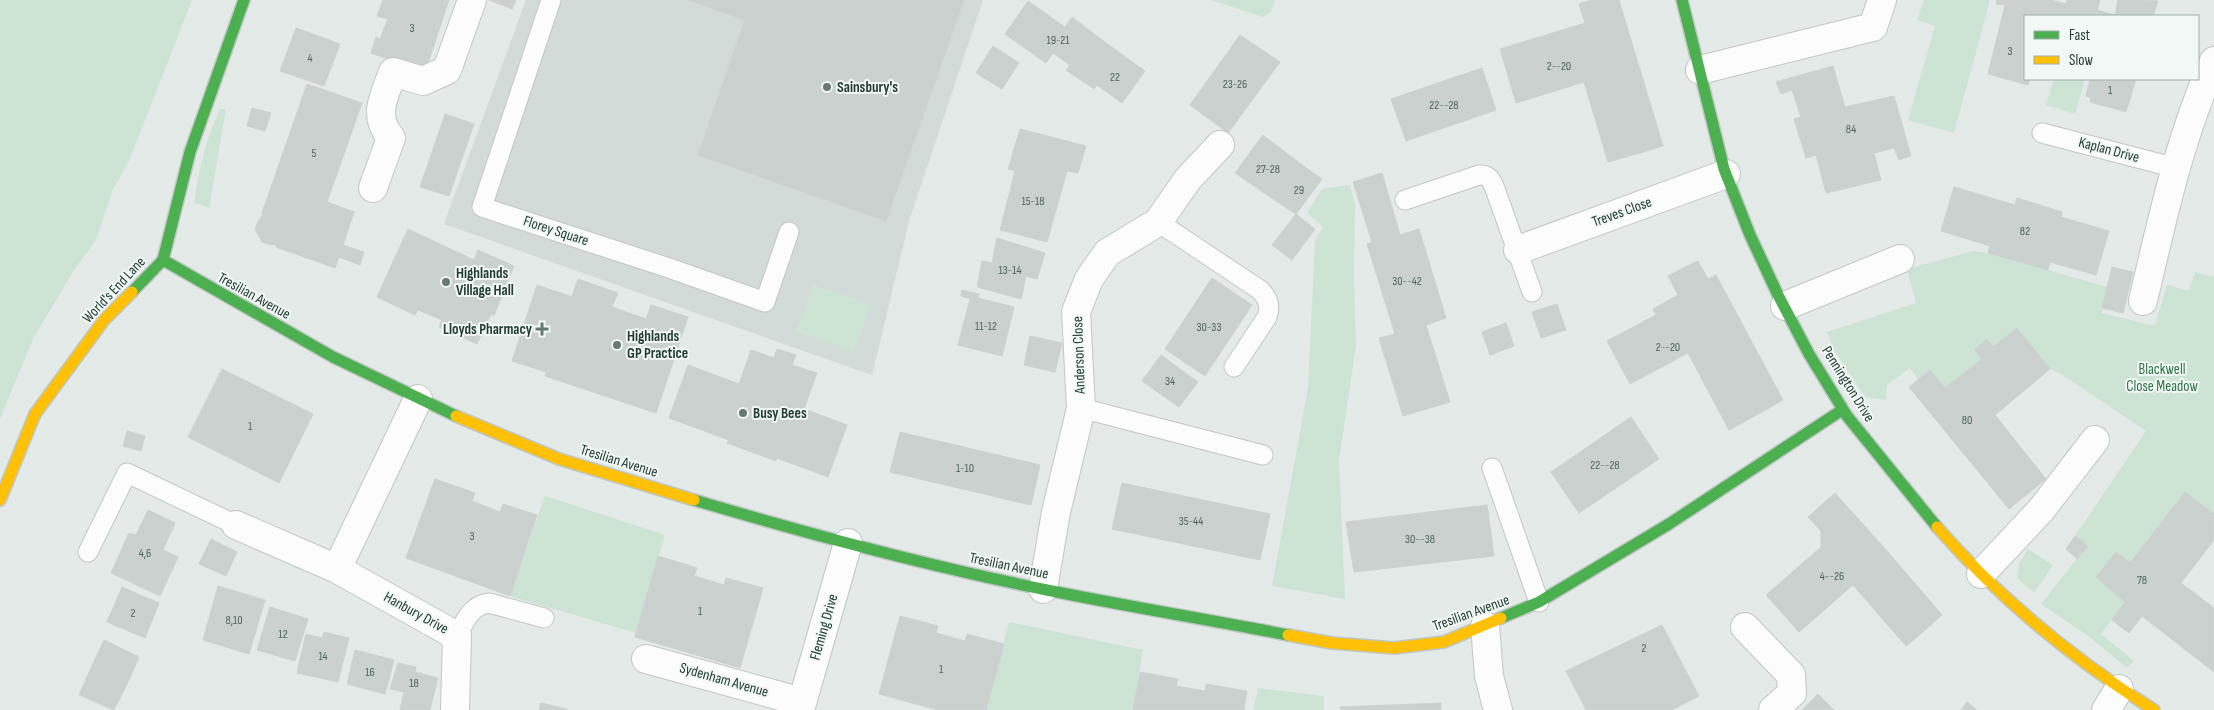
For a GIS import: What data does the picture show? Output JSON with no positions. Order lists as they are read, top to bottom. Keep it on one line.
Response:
{"streets":{"street":["Treves Close","World's End Lane","Tresilian Avenue","Anderson Close","Pennington Drive","Hanbury Drive","Fleming Drive","Sydenham Avenue"],"lane":["Kaplan Drive","Florey Square"]},"crossings":[["Treves Close","Pennington Drive"],["World's End Lane","Tresilian Avenue"],["Tresilian Avenue","Anderson Close"],["Tresilian Avenue","Pennington Drive"],["Tresilian Avenue","Fleming Drive"],["Fleming Drive","Sydenham Avenue"]],"parks":["Blackwell Close Meadow"],"places":{"other":["Sainsbury's","Highlands Village Hall","Highlands GP Practice","Busy Bees"],"health":["Lloyds Pharmacy"]},"house_numbers":["3","19-21","3","4","2--20","22","23-26","1","22--28","84","5","27-28","29","15-18","82","13-14","30--42","11-12","30-33","2--20","34","80","1","22--28","1-10","35-44","3","30--38","4,6","4--26","78","1","2","8,10","12","2","14","1","16","18"],"legend":["Fast","Slow"]}
